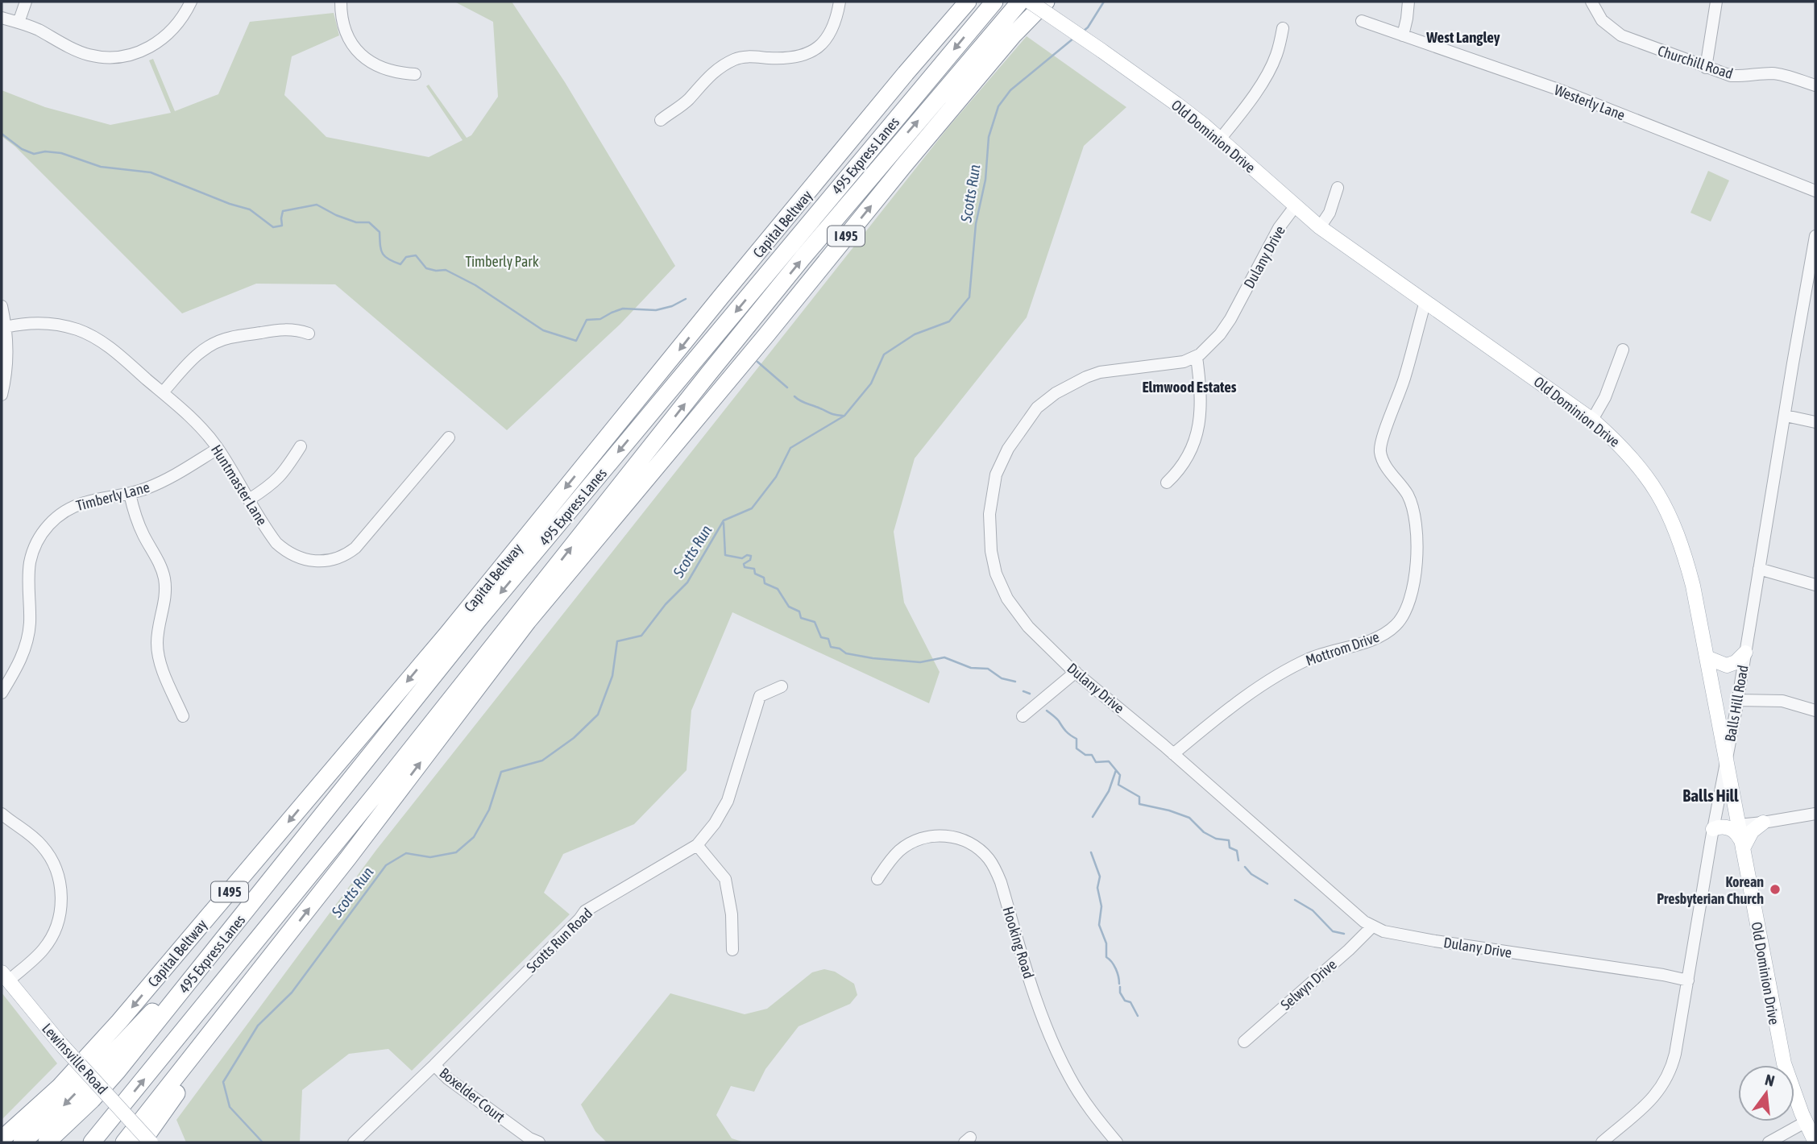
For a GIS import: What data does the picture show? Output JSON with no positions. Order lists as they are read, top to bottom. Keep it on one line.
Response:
{"streets":{"highway":["495 Express Lanes","Capital Beltway","I 495"],"main road":["Old Dominion Drive","Lewinsville Road"],"street":["Churchill Road","Westerly Lane","Dulany Drive","Huntmaster Lane","Timberly Lane","Mottrom Drive","Balls Hill Road","Scotts Run Road","Hooking Road","Selwyn Drive","Boxelder Court"]},"crossings":[["Old Dominion Drive","Dulany Drive"],["Old Dominion Drive","Mottrom Drive"],["Old Dominion Drive","Balls Hill Road"],["Dulany Drive","Mottrom Drive"],["Dulany Drive","Balls Hill Road"],["Dulany Drive","Selwyn Drive"],["Huntmaster Lane","Timberly Lane"],["Scotts Run Road","Boxelder Court"]],"districts":["West Langley","Elmwood Estates","Balls Hill"],"water":["Scotts Run"],"parks":["Timberly Park"],"places":["Korean Presbyterian Church"],"north":"top"}
